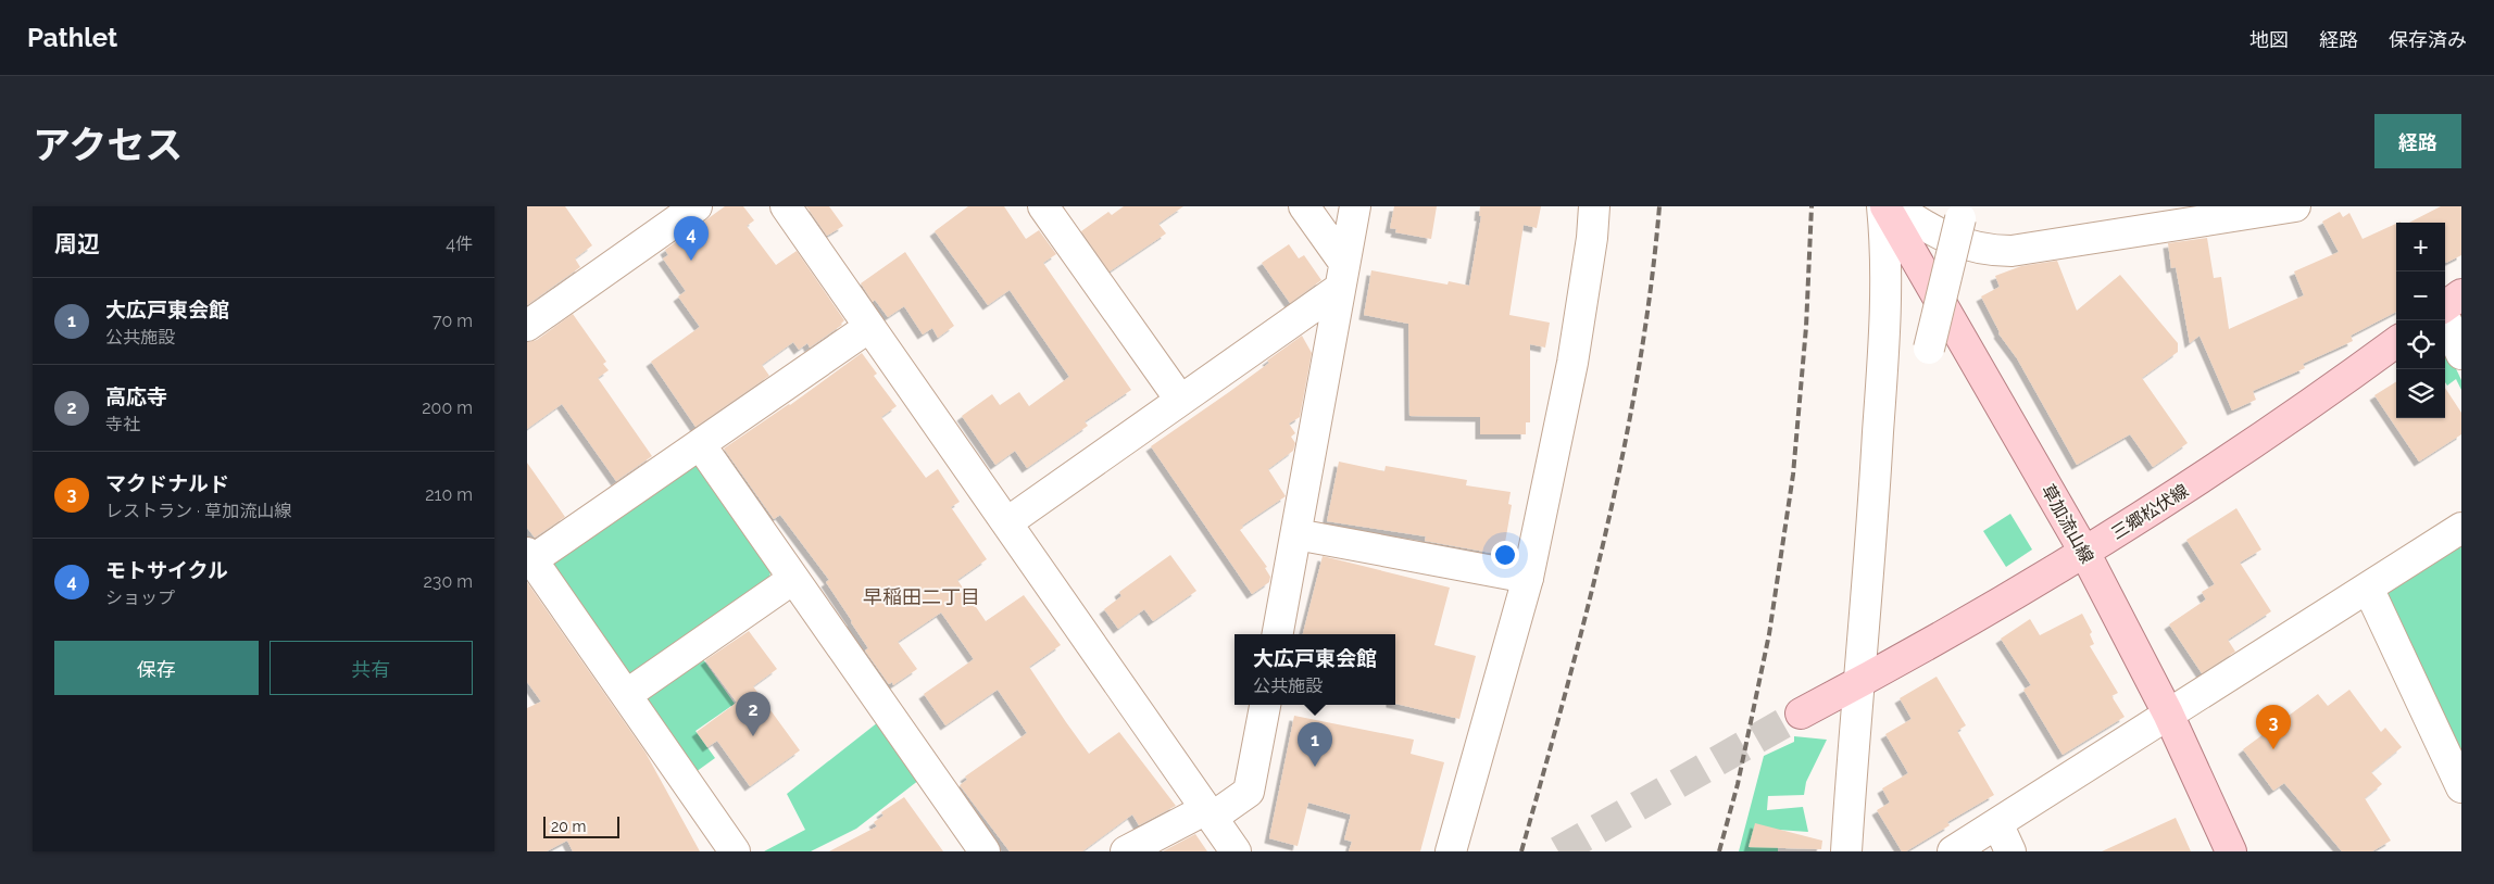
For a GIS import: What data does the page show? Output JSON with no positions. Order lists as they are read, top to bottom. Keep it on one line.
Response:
{"streets":{"main road":["三郷松伏線","草加流山線"]},"crossings":[["三郷松伏線","草加流山線"]],"districts":["早稲田二丁目"],"scale_bar":"20 m","page":{"header":"Pathlet","nav":["地図","経路","保存済み"],"title":"アクセス","buttons":["経路",["保存","共有"]],"heading":["周辺","4件"],"pins":["4","2","3","1"],"map_buttons":["+","−"],"list":[{"mark":"1","name":"大広戸東会館","note":"公共施設","value":"70 m"},{"mark":"2","name":"高応寺","note":"寺社","value":"200 m"},{"mark":"3","name":"マクドナルド","note":"レストラン · 草加流山線","value":"210 m"},{"mark":"4","name":"モトサイクル","note":"ショップ","value":"230 m"}],"popup":["大広戸東会館","公共施設"],"scale":"20 m"}}
